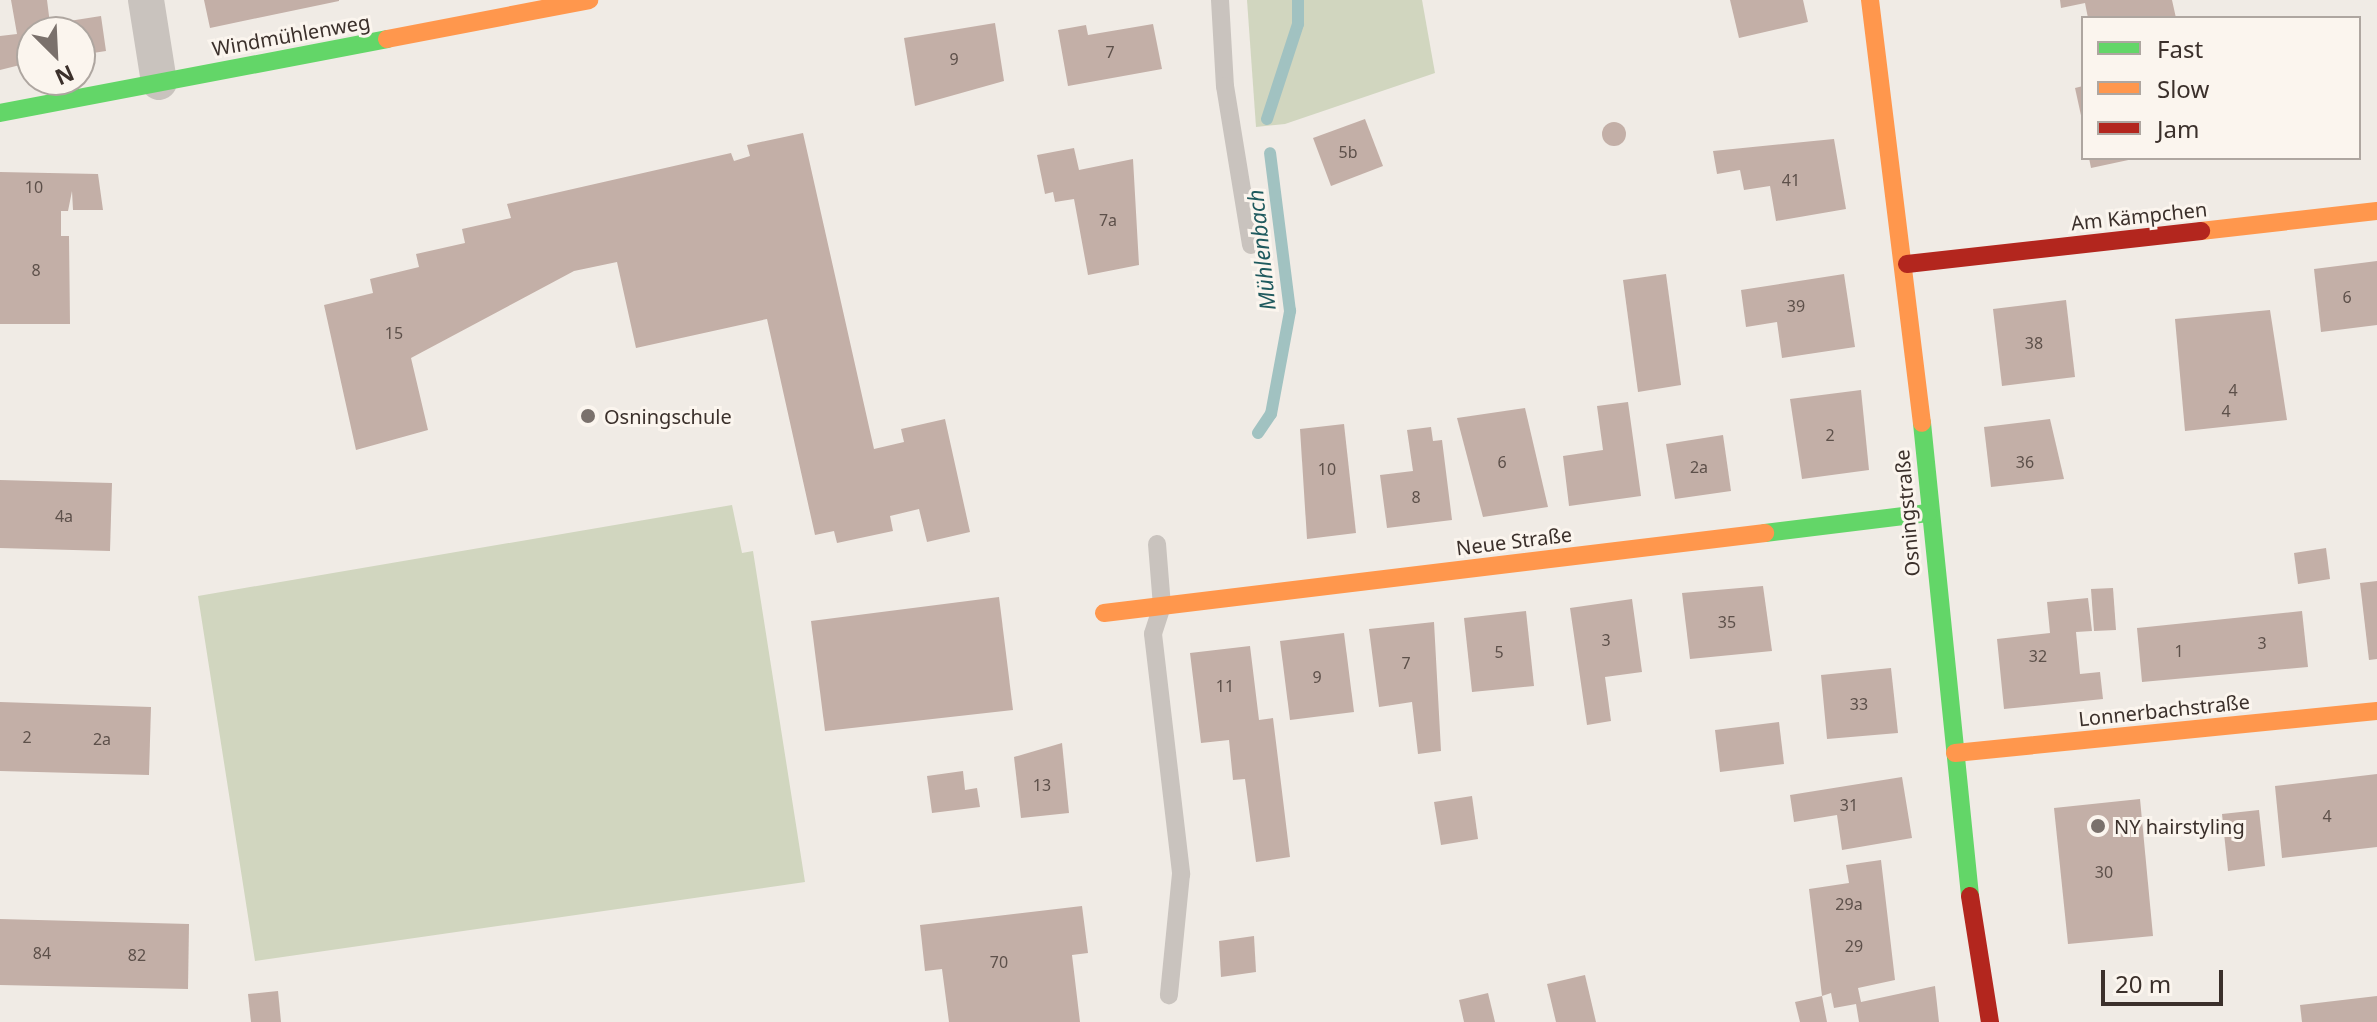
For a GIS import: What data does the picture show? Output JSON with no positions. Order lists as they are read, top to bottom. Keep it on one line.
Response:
{"streets":{"street":["Windmühlenweg","Am Kämpchen","Osningstraße","Neue Straße","Lonnerbachstraße"]},"crossings":[["Am Kämpchen","Osningstraße"],["Osningstraße","Neue Straße"],["Osningstraße","Lonnerbachstraße"]],"water":["Mühlenbach"],"places":["Osningschule","NY hairstyling"],"house_numbers":["7","9","5b","41","10","7a","8","6","39","15","38","4","4","2","6","36","2a","10","8","4a","35","3","3","1","5","32","7","9","11","33","2","2a","13","31","4","30","29a","29","84","82","70"],"legend":["Fast","Slow","Jam"],"scale_bar":"20 m","north":"bottom right"}
